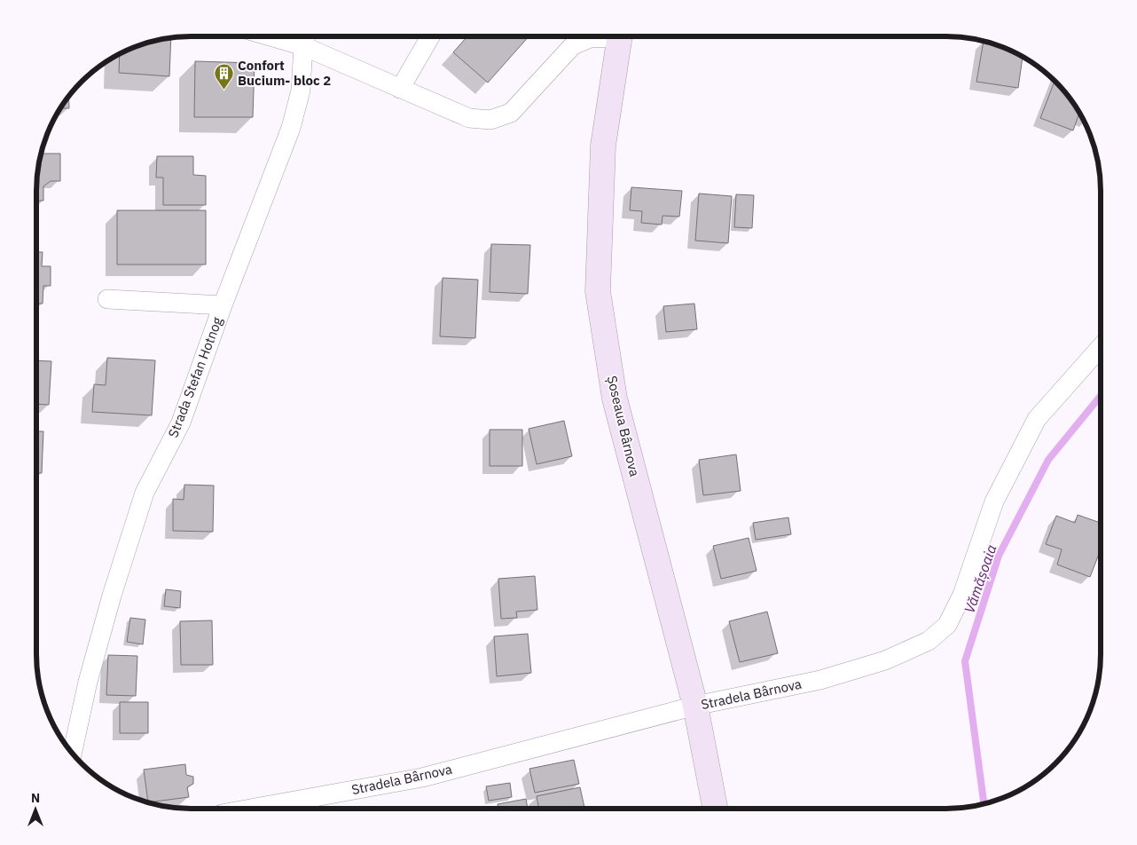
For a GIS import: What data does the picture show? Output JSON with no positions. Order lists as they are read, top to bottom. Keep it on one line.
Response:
{"streets":{"main road":["Șoseaua Bârnova"],"street":["Strada Stefan Hotnog","Stradela Bârnova"]},"crossings":[["Șoseaua Bârnova","Stradela Bârnova"]],"water":["Vămășoaia"],"places":{"building":["Confort Bucium- bloc 2"]},"north":"top"}
